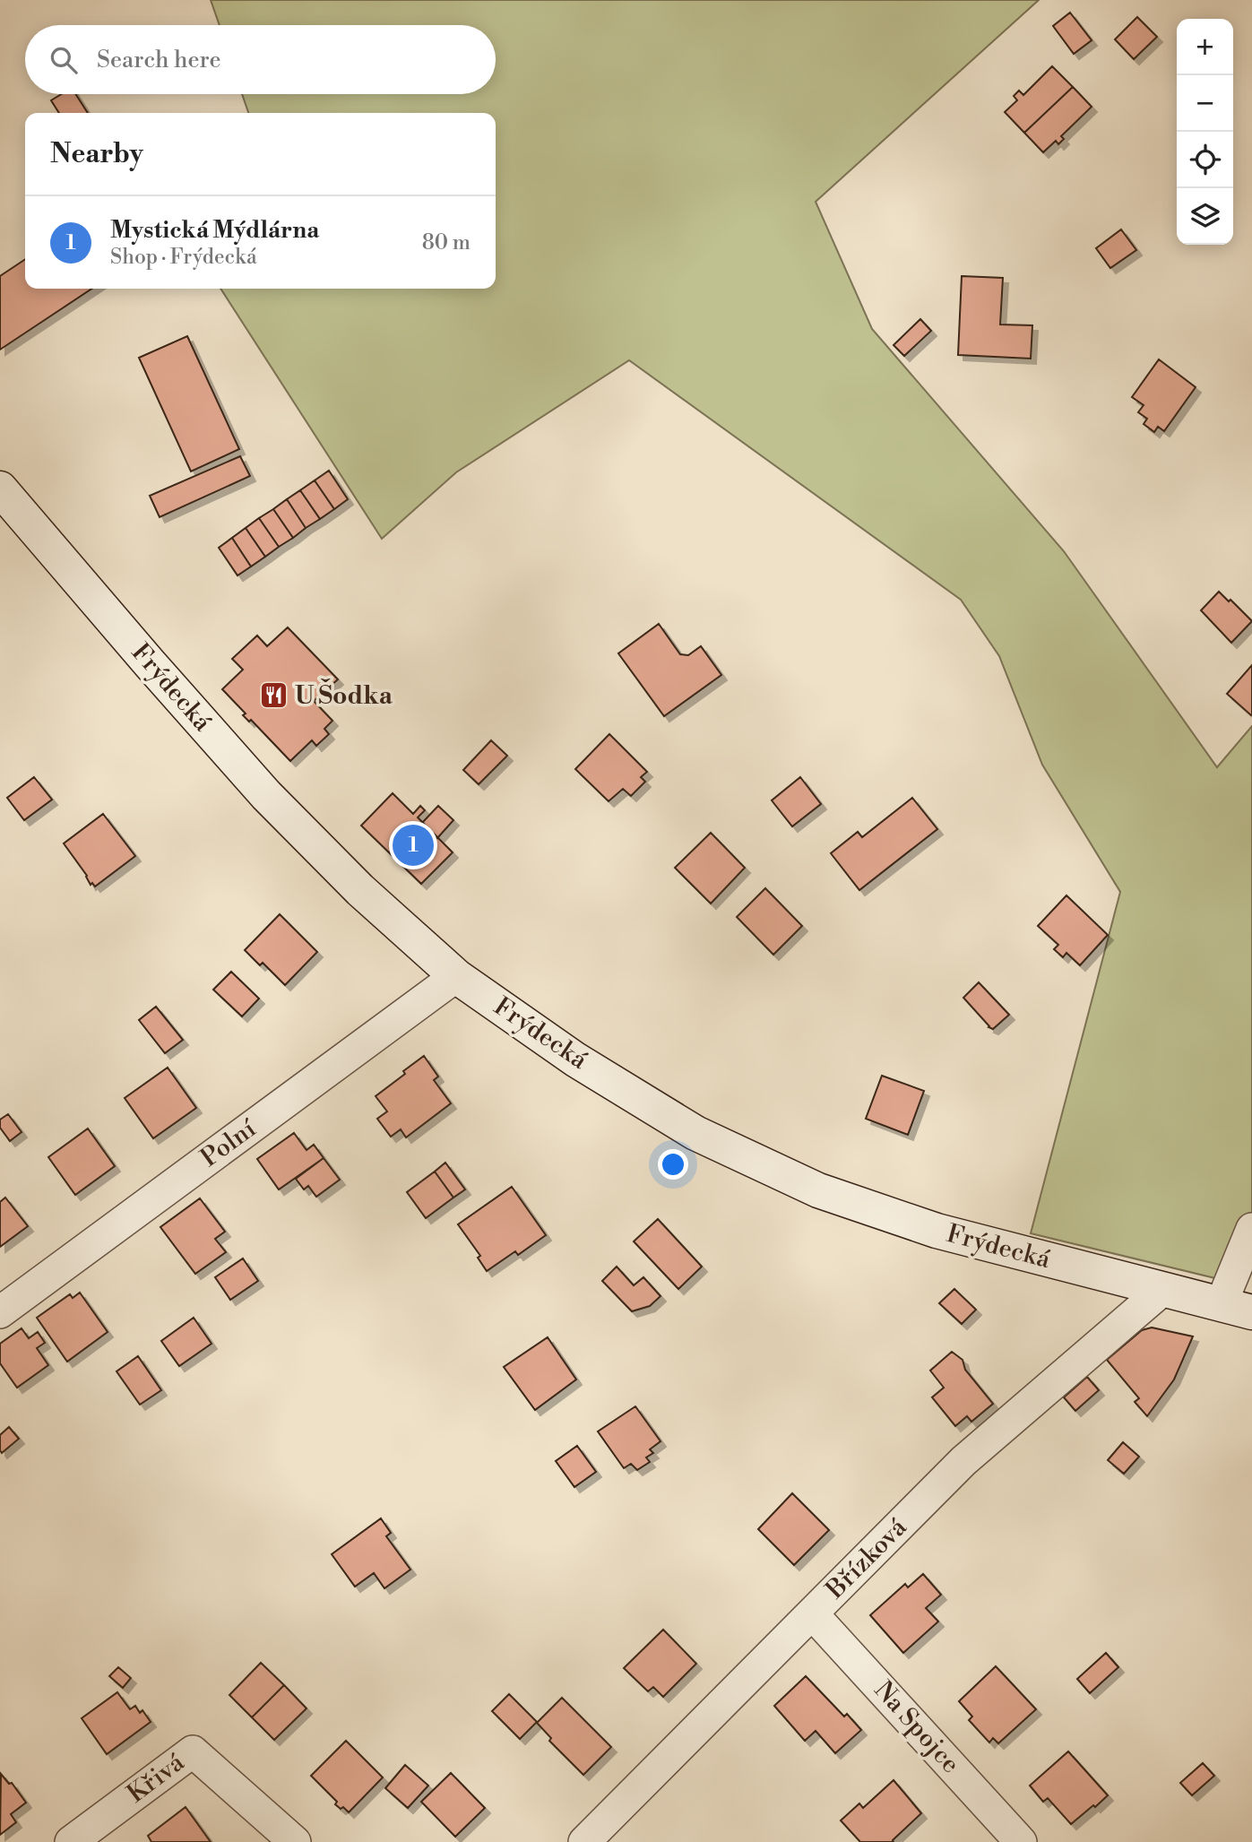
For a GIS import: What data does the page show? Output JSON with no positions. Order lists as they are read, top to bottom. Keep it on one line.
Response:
{"streets":{"main road":["Frýdecká"],"street":["Polní","Břízková","Na Spojce","Křivá"]},"crossings":[["Frýdecká","Polní"],["Frýdecká","Břízková"],["Břízková","Na Spojce"]],"places":{"restaurant":["U Šodka"]},"page":{"map_buttons":["+","−"],"search":"Search here","heading":"Nearby","list":[{"mark":"1","name":"Mystická Mýdlárna","note":"Shop · Frýdecká","value":"80 m"}],"pins":"1"}}
